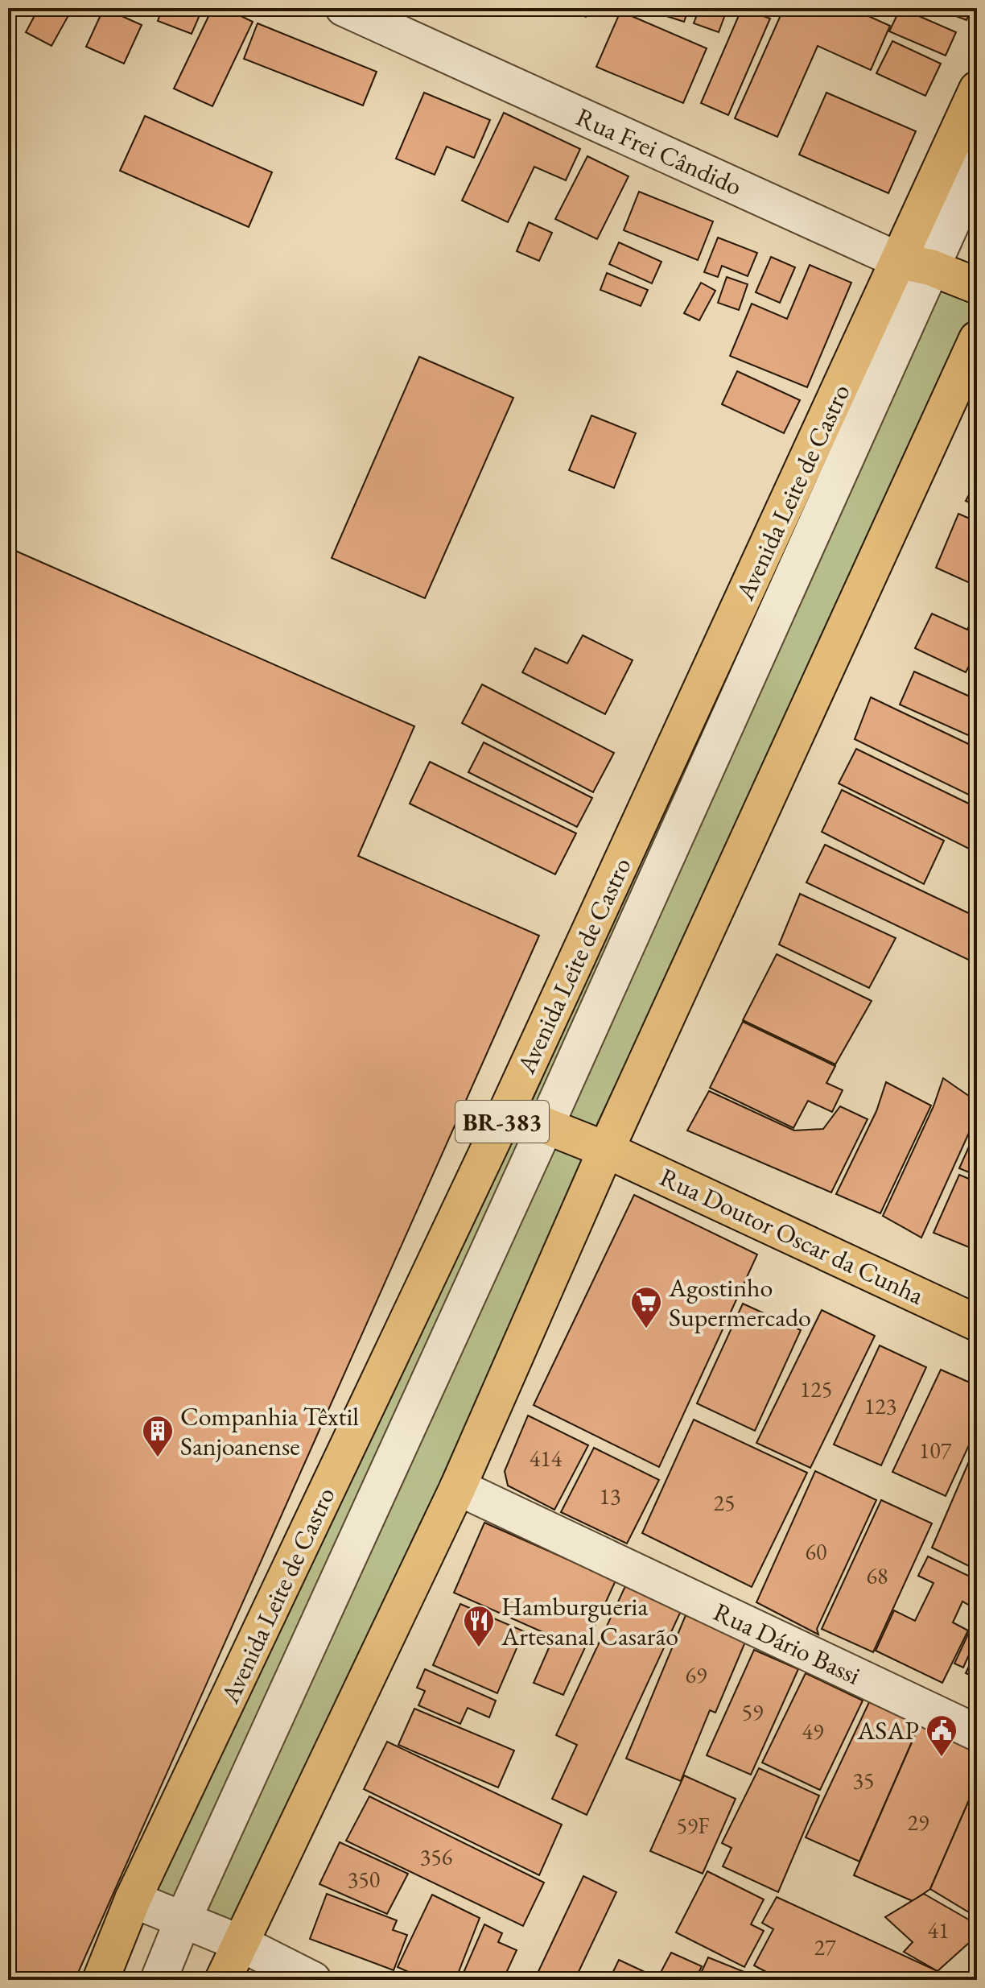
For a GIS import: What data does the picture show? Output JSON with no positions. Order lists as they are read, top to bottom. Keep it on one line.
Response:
{"streets":{"main road":["Rua Frei Cândido","Avenida Leite de Castro","BR-383","Rua Doutor Oscar da Cunha"],"street":["Rua Dário Bassi"]},"crossings":[["Rua Frei Cândido","Avenida Leite de Castro"],["Avenida Leite de Castro","Rua Doutor Oscar da Cunha"]],"places":{"supermarket":["Agostinho Supermercado"],"building":["Companhia Têxtil Sanjoanense"],"restaurant":["Hamburgueria Artesanal Casarão"],"public building":["ASAP"]},"house_numbers":["125","123","107","414","13","25","60","68","69","59","49","35","29","59F","356","350","41","27"]}
